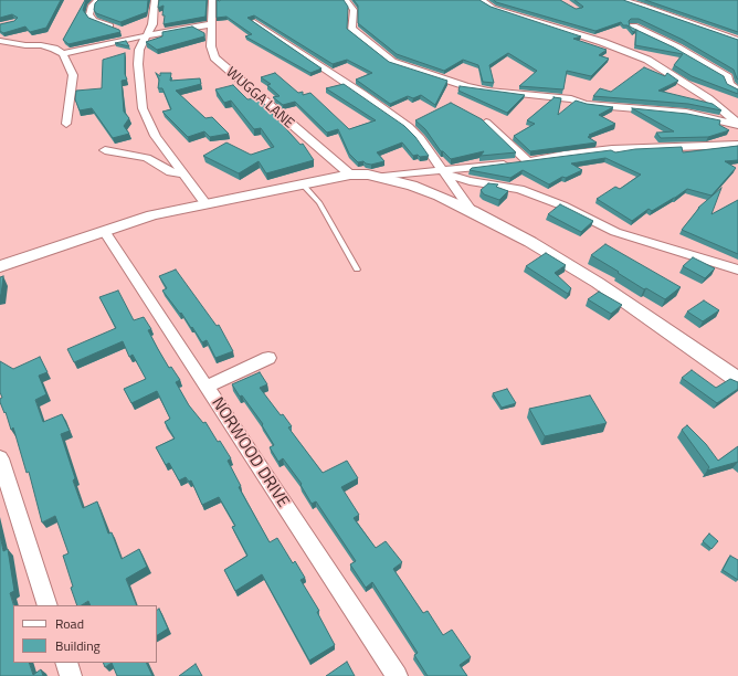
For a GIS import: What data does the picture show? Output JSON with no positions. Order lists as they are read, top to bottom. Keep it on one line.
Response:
{"streets":{"street":["WUGGA LANE","NORWOOD DRIVE"]},"legend":["Road","Building"]}
